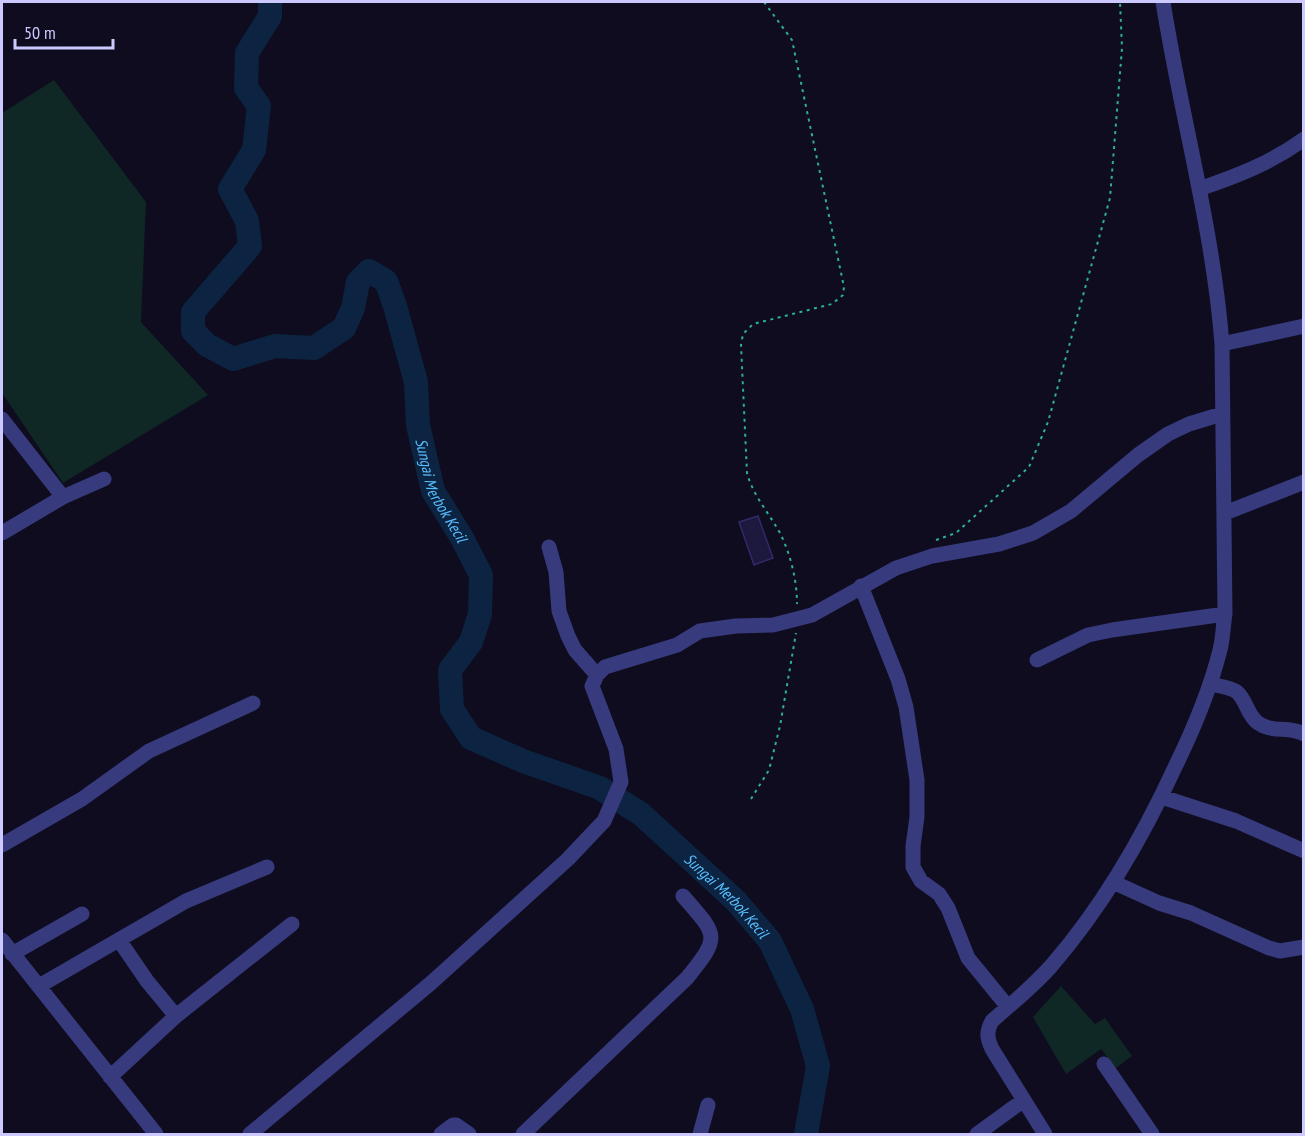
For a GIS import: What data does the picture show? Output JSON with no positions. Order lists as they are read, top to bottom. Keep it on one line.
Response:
{"water":["Sungai Merbok Kecil"],"scale_bar":"50 m"}
